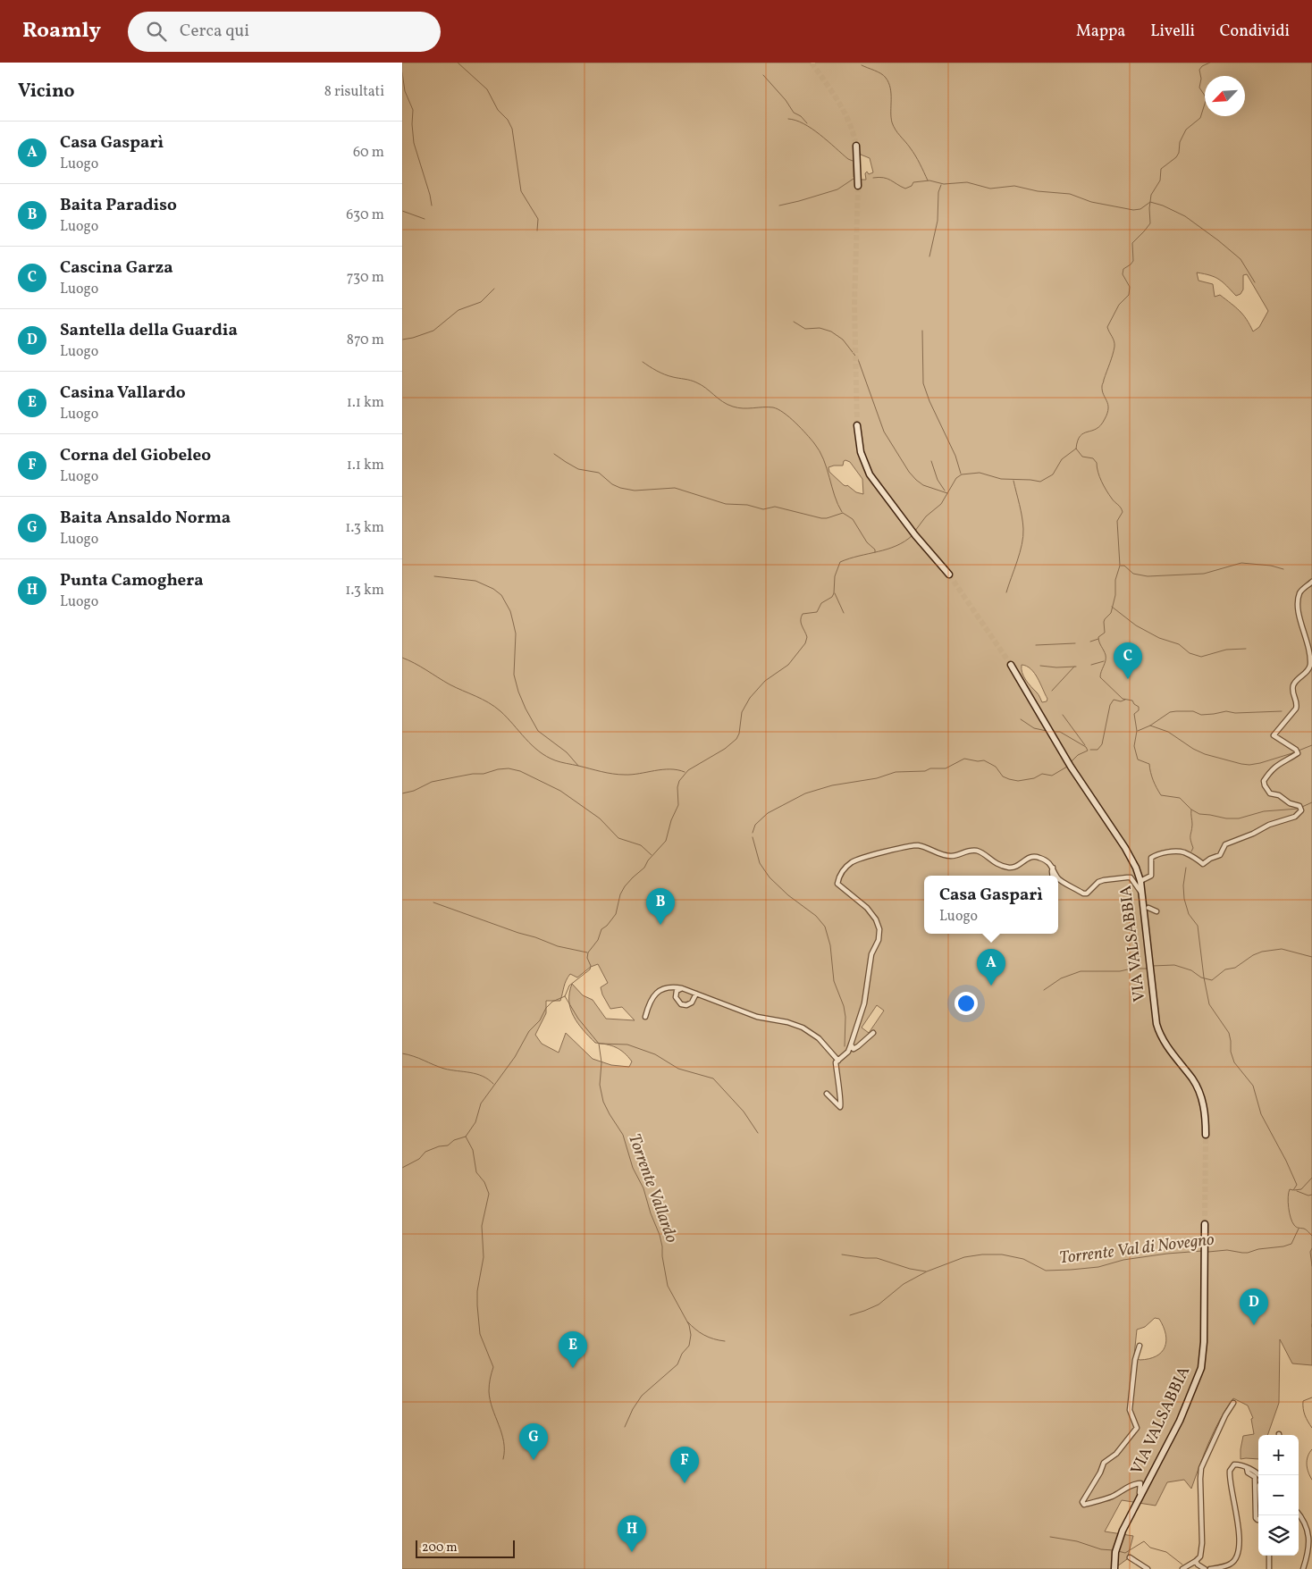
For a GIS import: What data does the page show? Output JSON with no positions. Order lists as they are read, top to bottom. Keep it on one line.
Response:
{"streets":{"main road":["VIA VALSABBIA"]},"water":["Torrente Vallardo","Torrente Val di Novegno"],"scale_bar":"200 m","north":"bottom left","page":{"header":"Roamly","search":"Cerca qui","nav":["Mappa","Livelli","Condividi"],"heading":["Vicino","8 risultati"],"list":[{"mark":"A","name":"Casa Gasparì","note":"Luogo","value":"60 m"},{"mark":"B","name":"Baita Paradiso","note":"Luogo","value":"630 m"},{"mark":"C","name":"Cascina Garza","note":"Luogo","value":"730 m"},{"mark":"D","name":"Santella della Guardia","note":"Luogo","value":"870 m"},{"mark":"E","name":"Casina Vallardo","note":"Luogo","value":"1.1 km"},{"mark":"F","name":"Corna del Giobeleo","note":"Luogo","value":"1.1 km"},{"mark":"G","name":"Baita Ansaldo Norma","note":"Luogo","value":"1.3 km"},{"mark":"H","name":"Punta Camoghera","note":"Luogo","value":"1.3 km"}],"pins":["C","B","A","D","E","G","F","H"],"popup":["Casa Gasparì","Luogo"],"map_buttons":["+","−"],"scale":"200 m"}}
